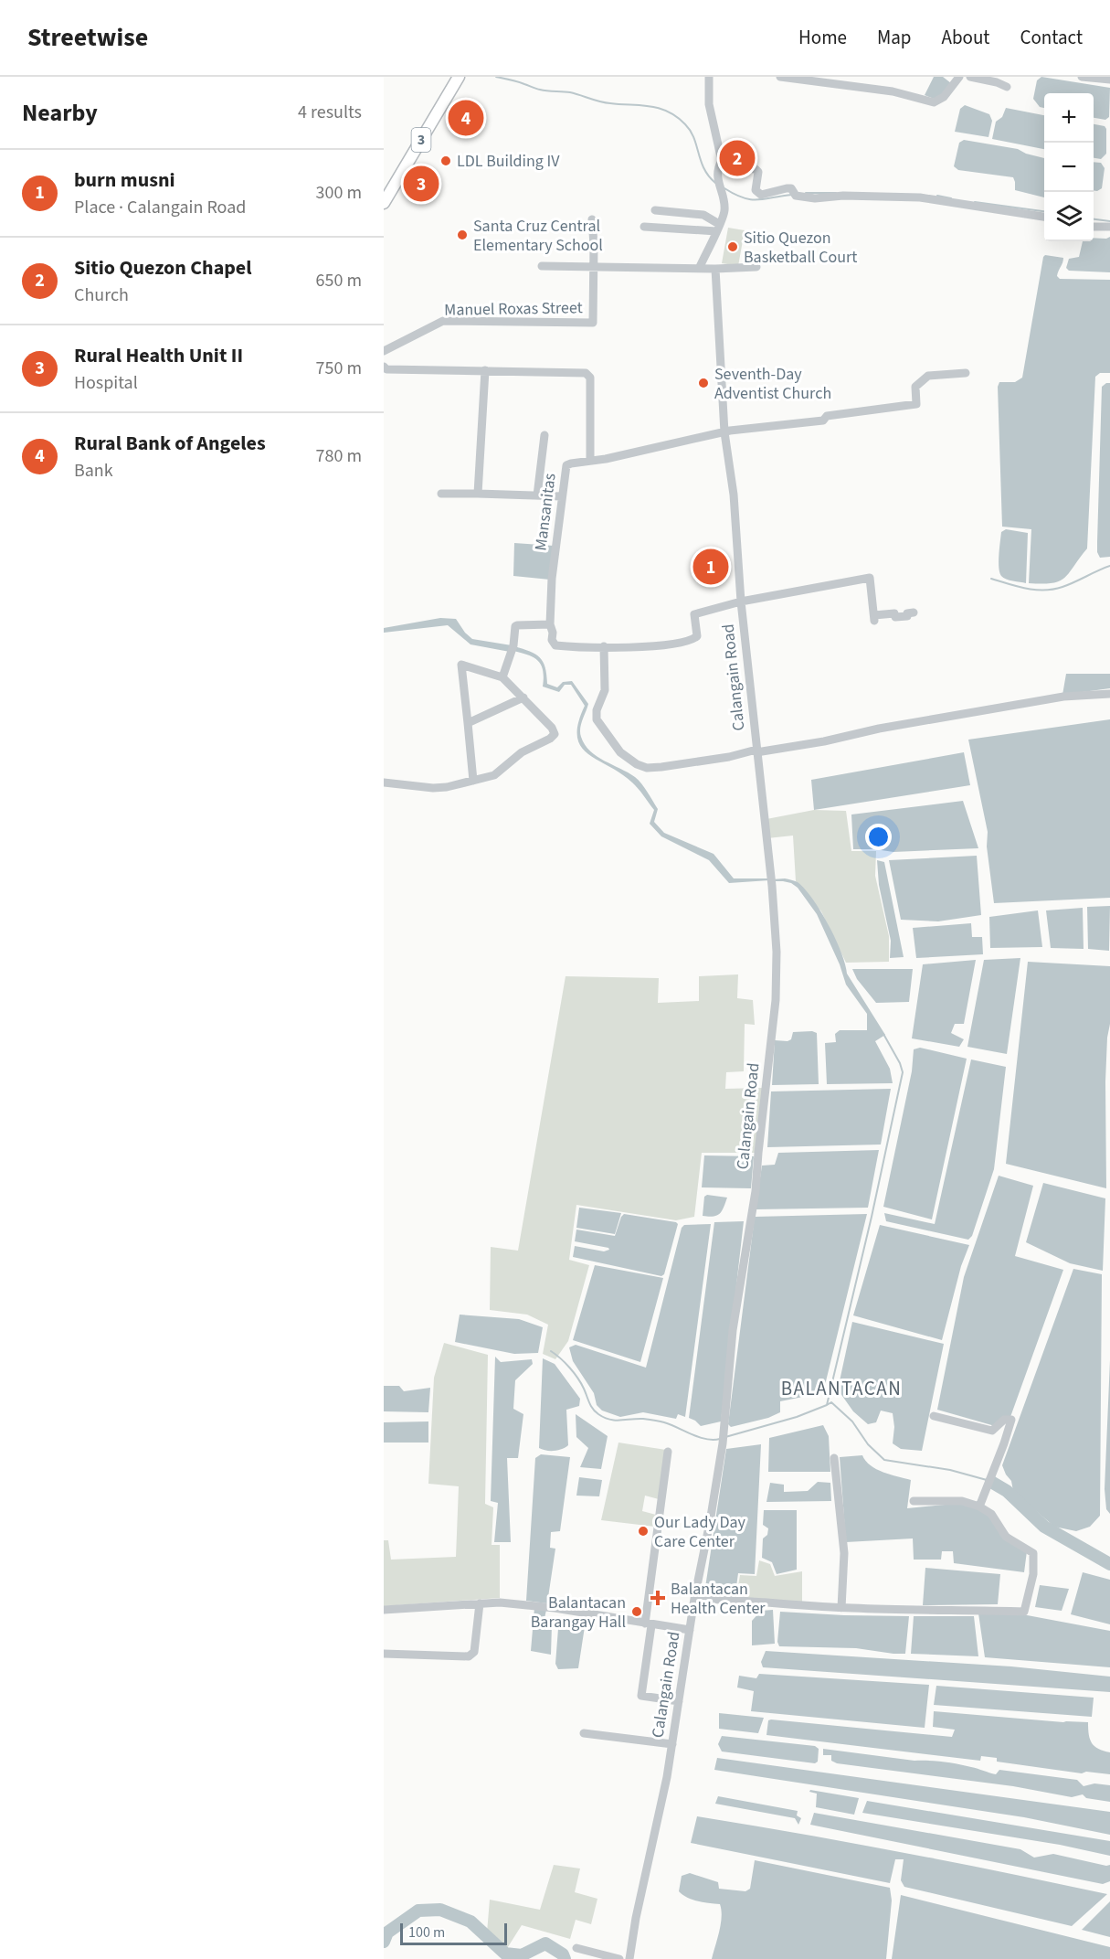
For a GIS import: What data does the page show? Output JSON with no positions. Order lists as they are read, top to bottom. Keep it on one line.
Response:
{"streets":{"main road":["3"],"street":["Manuel Roxas Street","Mansanitas","Calangain Road"]},"crossings":[["Mansanitas","Calangain Road"]],"districts":["BALANTACAN"],"places":{"other":["LDL Building IV","Santa Cruz Central Elementary School","Sitio Quezon Basketball Court","Seventh-Day Adventist Church","Our Lady Day Care Center","Balantacan Barangay Hall"],"health":["Balantacan Health Center"]},"scale_bar":"100 m","page":{"header":"Streetwise","nav":["Home","Map","About","Contact"],"heading":["Nearby","4 results"],"map_buttons":["+","−"],"pins":["4","2","3","1"],"list":[{"mark":"1","name":"burn musni","note":"Place · Calangain Road","value":"300 m"},{"mark":"2","name":"Sitio Quezon Chapel","note":"Church","value":"650 m"},{"mark":"3","name":"Rural Health Unit II","note":"Hospital","value":"750 m"},{"mark":"4","name":"Rural Bank of Angeles","note":"Bank","value":"780 m"}],"scale":"100 m"}}
